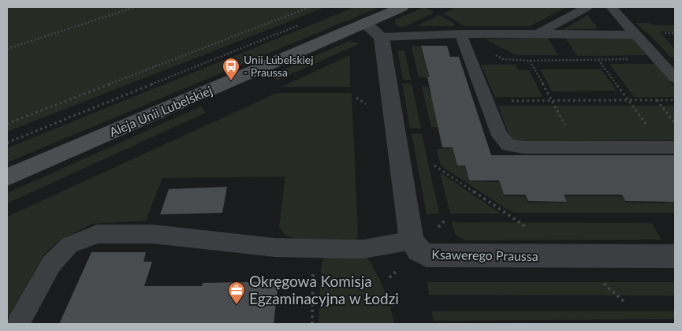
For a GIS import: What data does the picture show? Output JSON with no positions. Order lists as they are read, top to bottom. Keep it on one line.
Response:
{"streets":{"street":["Aleja Unii Lubelskiej","Ksawerego Praussa"]},"places":{"bus stop":["Unii Lubelskiej - Praussa"],"office":["Okręgowa Komisja Egzaminacyjna w Łodzi"]}}
